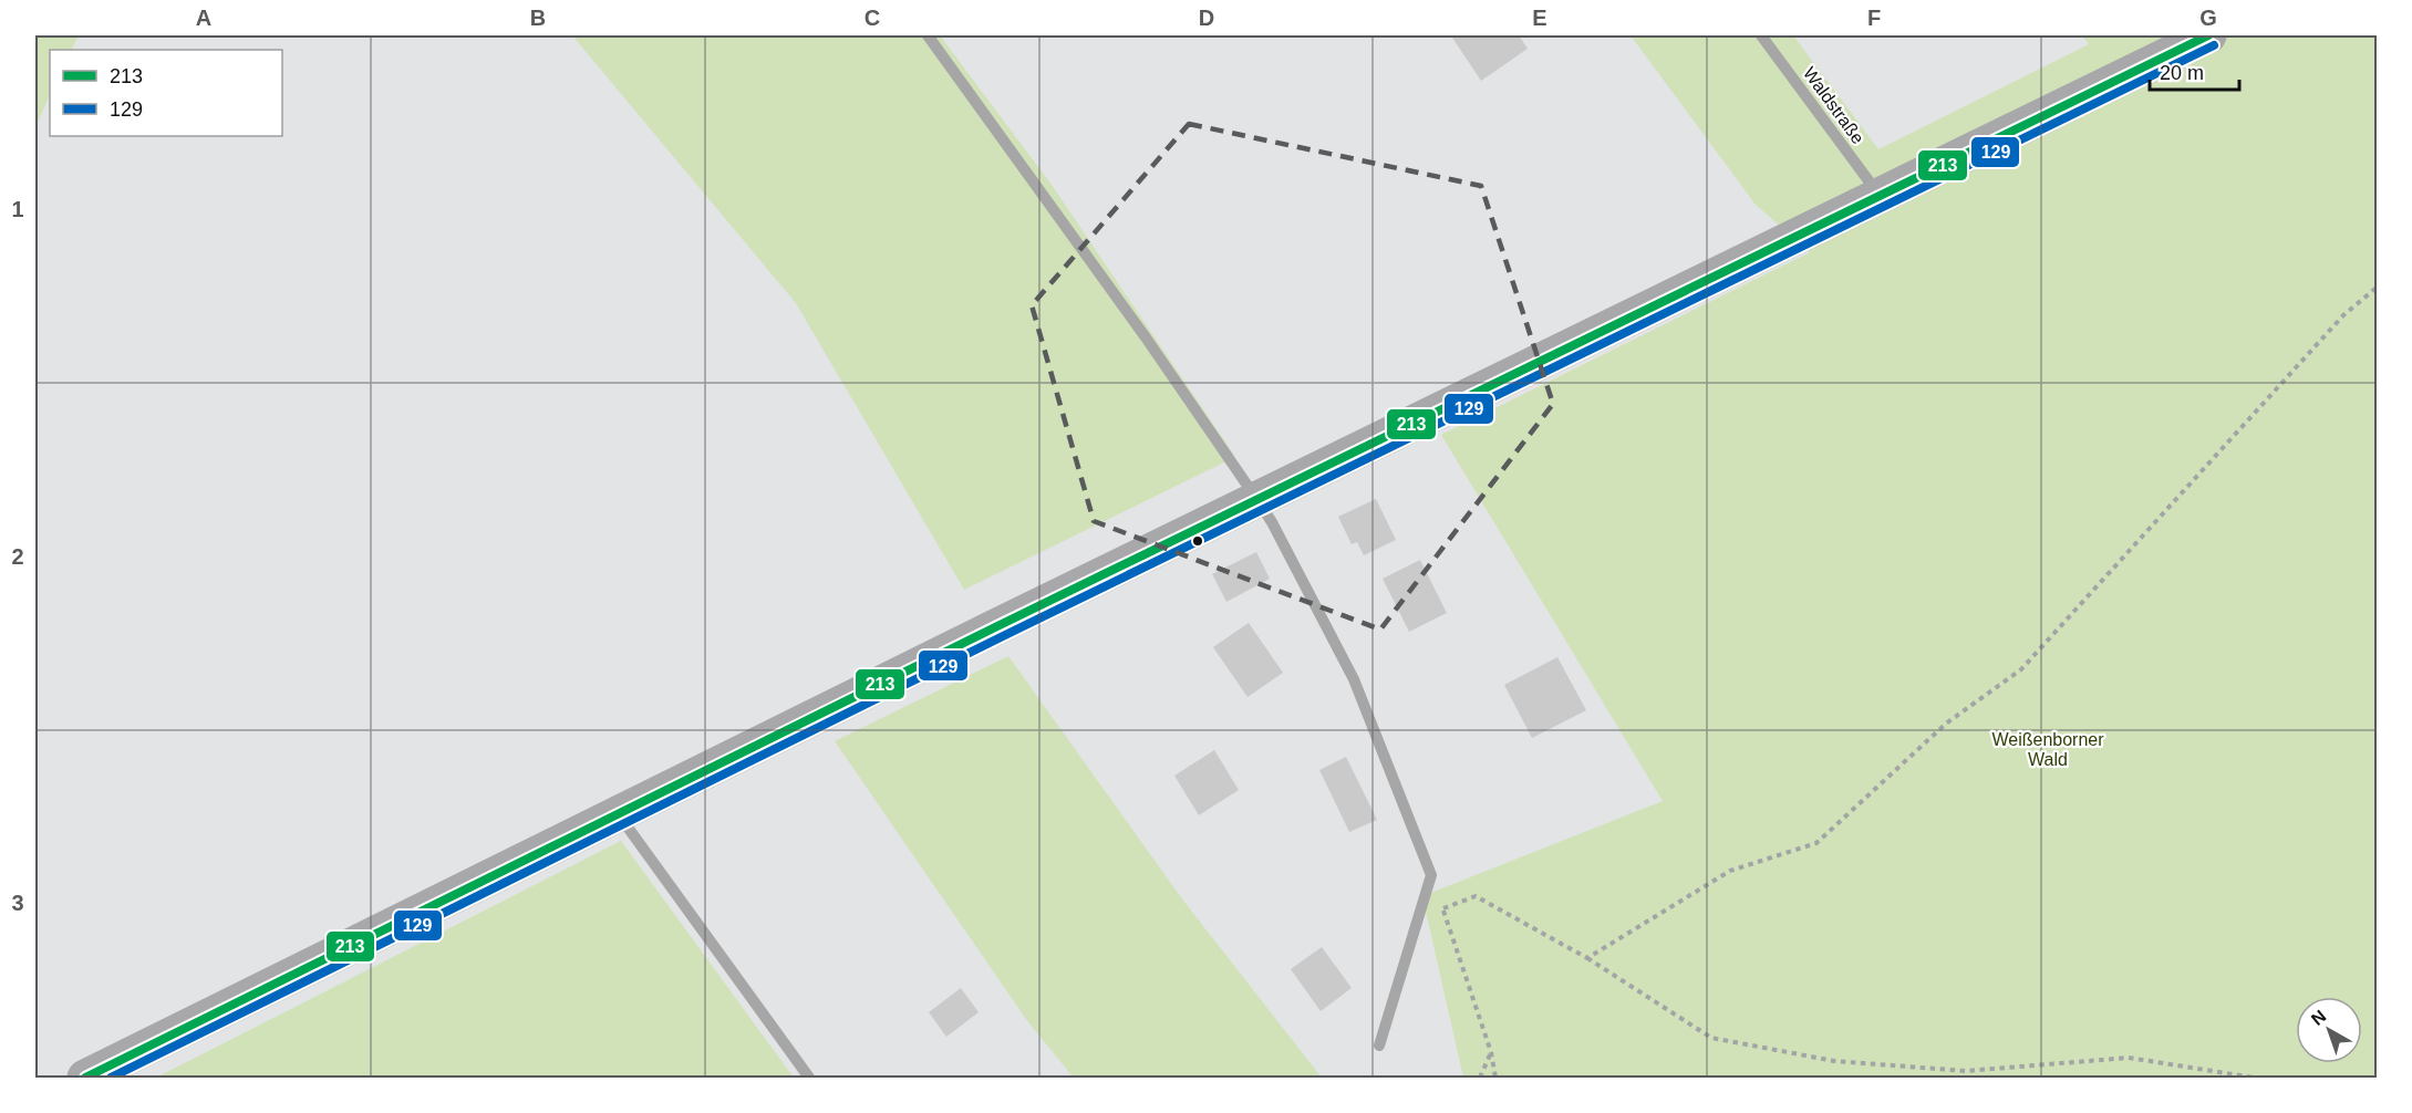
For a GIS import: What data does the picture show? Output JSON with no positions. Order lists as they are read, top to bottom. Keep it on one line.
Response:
{"streets":{"lane":["Waldstraße"]},"parks":["Weißenborner Wald"],"lines":["transit line 213","transit line 129"],"legend":["213","129"],"scale_bar":"20 m","north":"top left","grid":{"columns":["A","B","C","D","E","F","G"],"rows":["1","2","3"]}}
